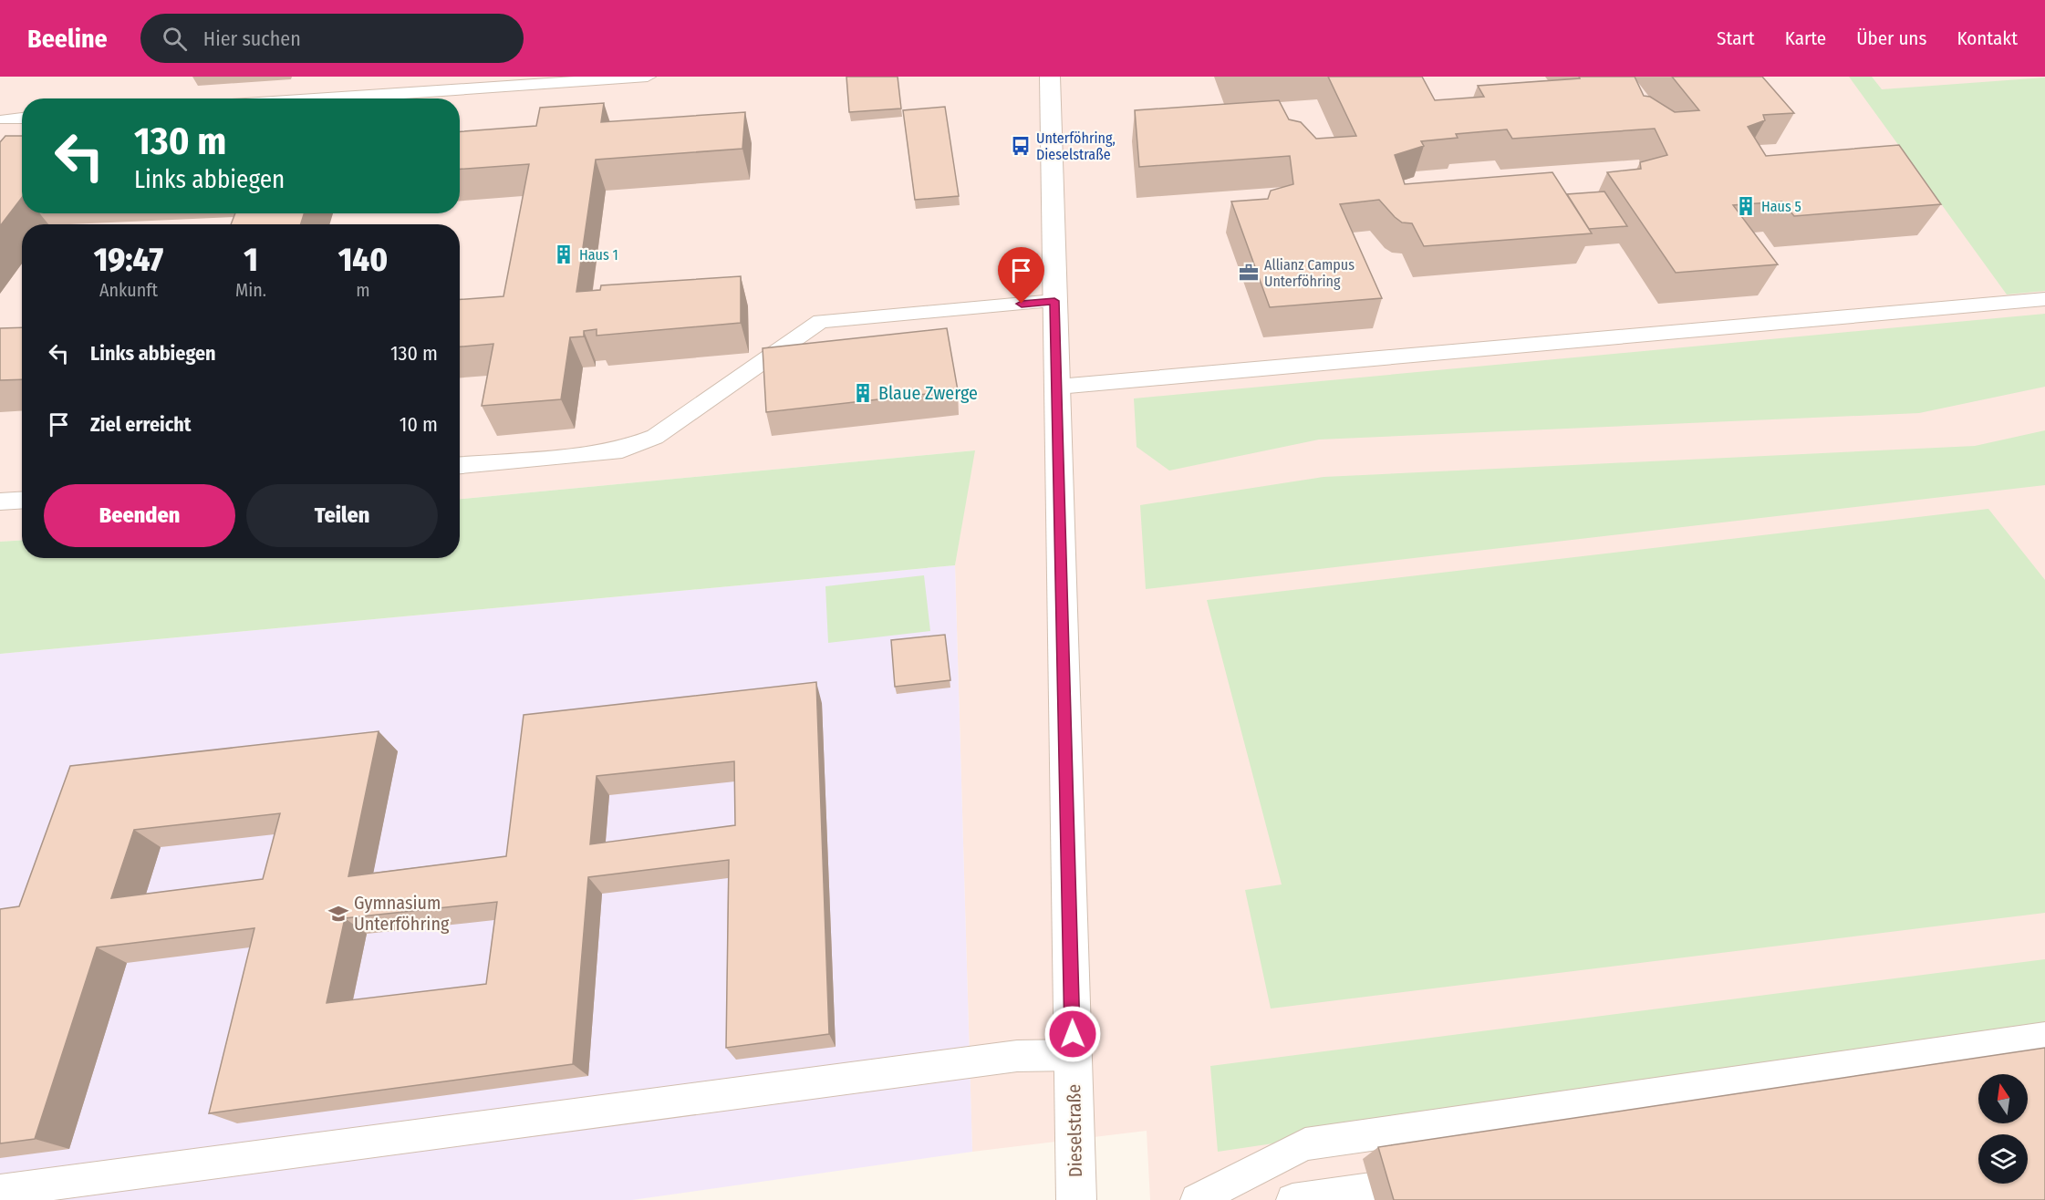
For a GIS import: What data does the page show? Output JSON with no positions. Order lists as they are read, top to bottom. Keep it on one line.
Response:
{"streets":{"street":["Dieselstraße"]},"places":{"bus stop":["Unterföhring, Dieselstraße"],"building":["Haus 5","Haus 1","Blaue Zwerge"],"office":["Allianz Campus Unterföhring"],"school or university":["Gymnasium Unterföhring"]},"north":"top","page":{"header":"Beeline","search":"Hier suchen","nav":["Start","Karte","Über uns","Kontakt"],"turn":["130 m","Links abbiegen"],"eta":["19:47","Ankunft","1","Min.","140","m"],"list":[{"name":"Links abbiegen","value":"130 m"},{"name":"Ziel erreicht","value":"10 m"}],"buttons":["Beenden","Teilen"]}}
